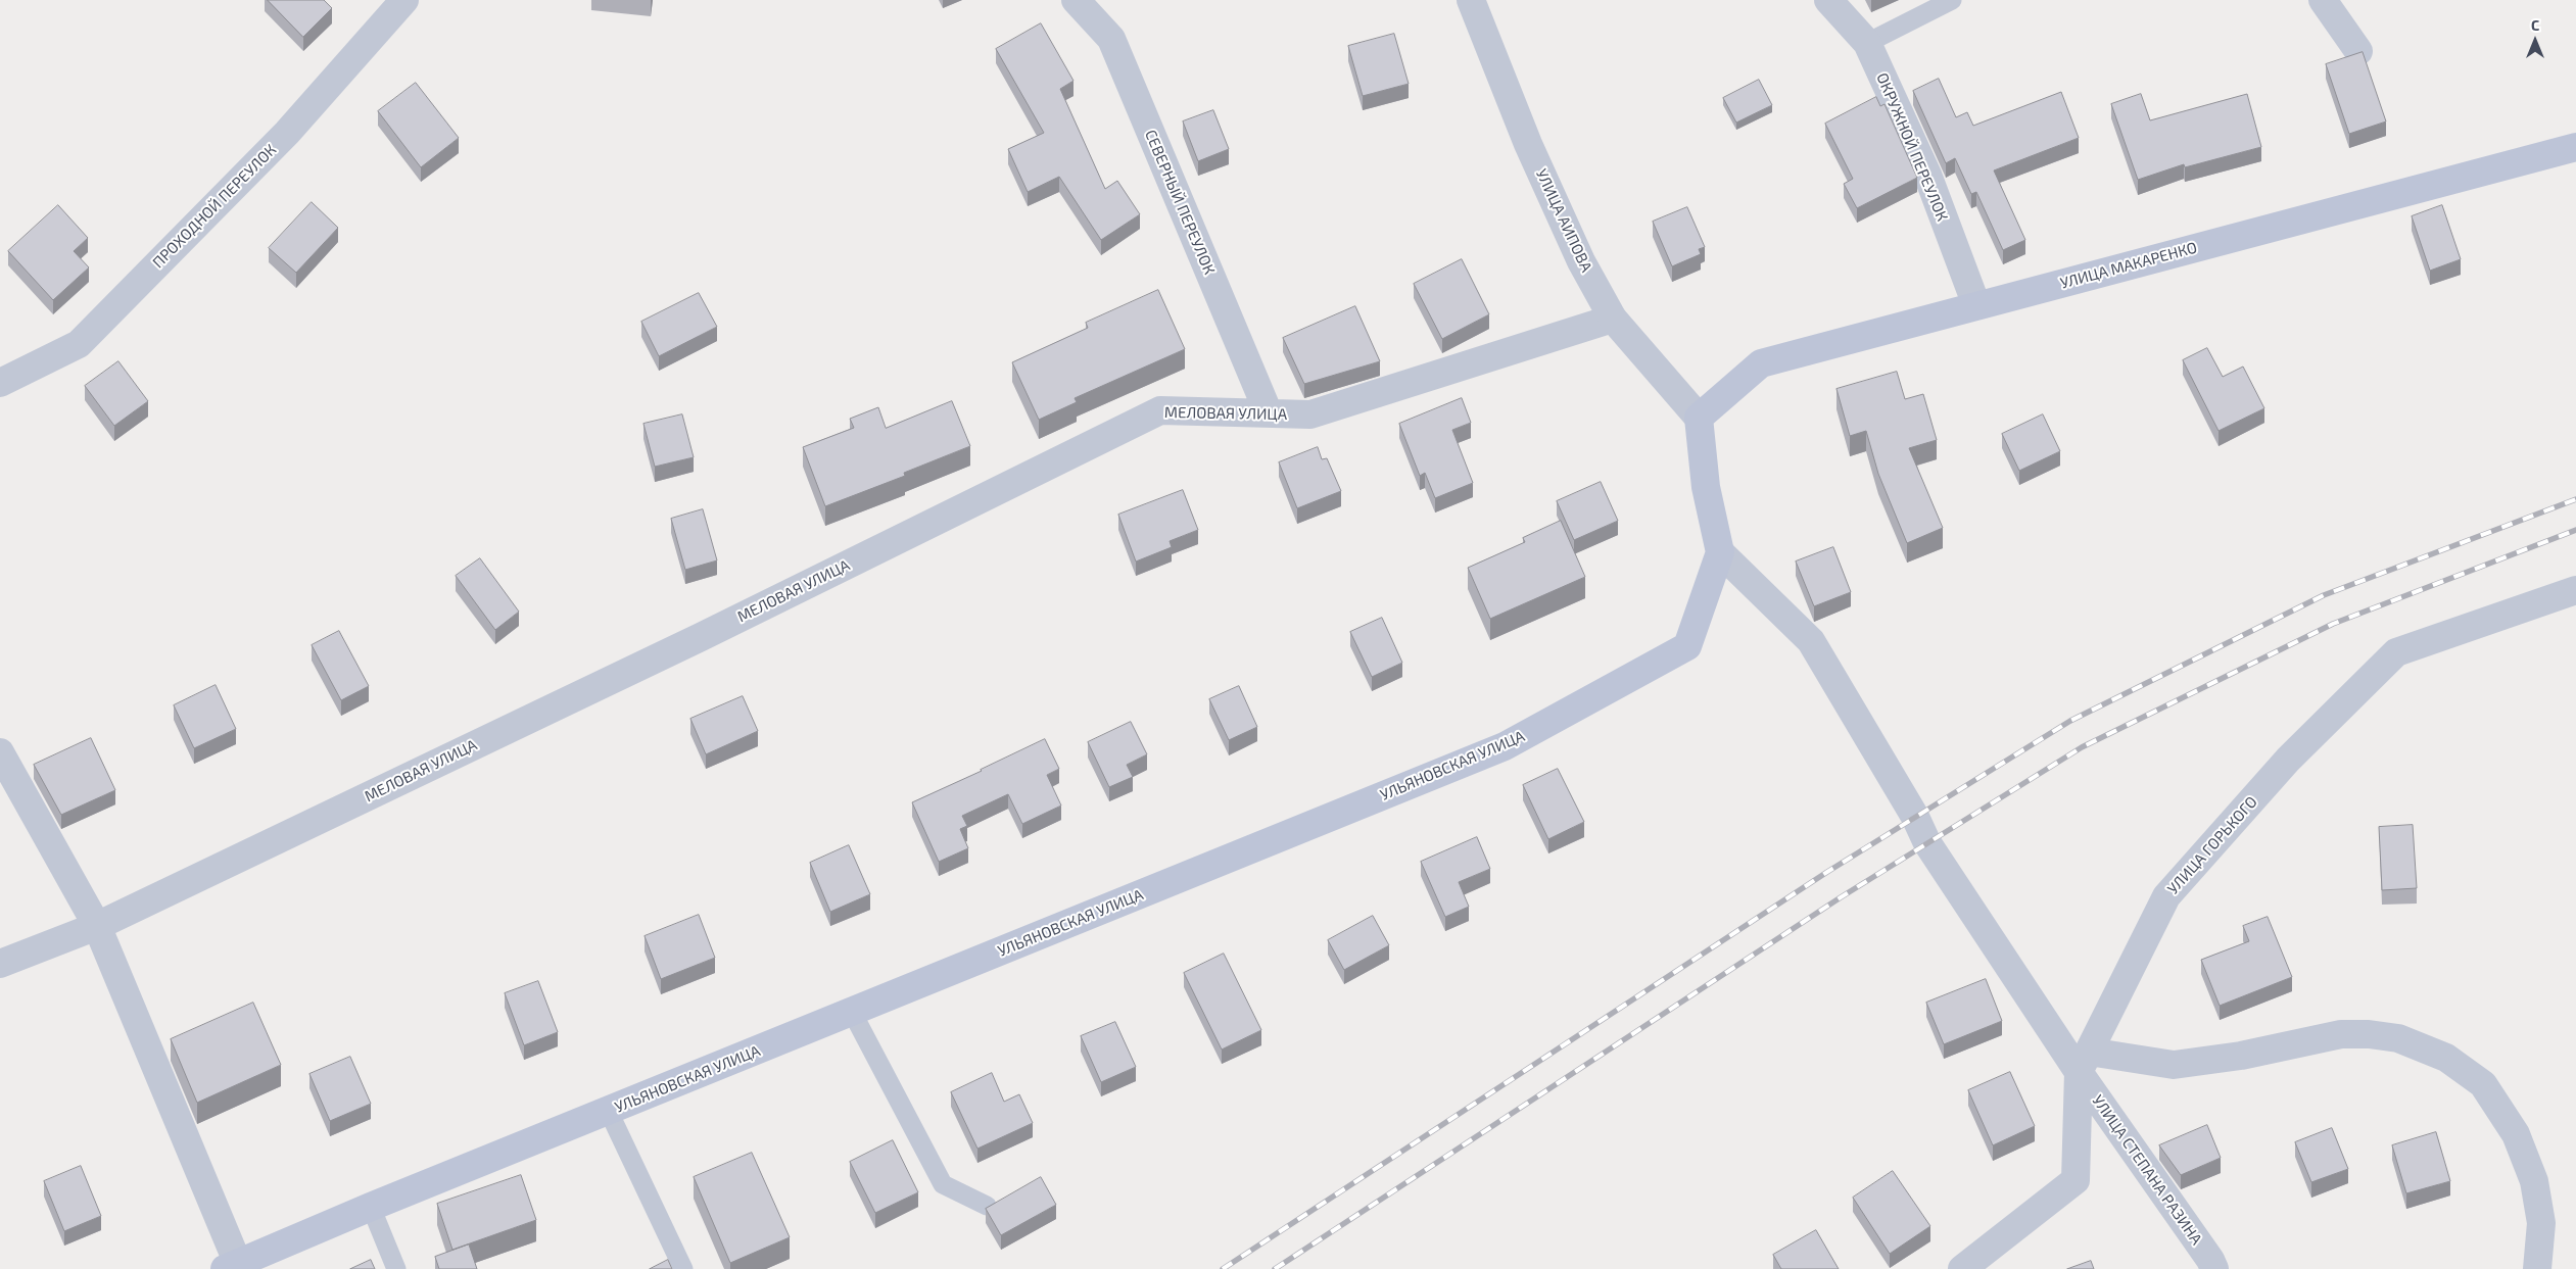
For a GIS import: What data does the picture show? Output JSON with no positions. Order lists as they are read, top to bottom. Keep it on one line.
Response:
{"streets":{"main road":["УЛИЦА МАКАРЕНКО","УЛЬЯНОВСКАЯ УЛИЦА"],"street":["ОКРУЖНОЙ ПЕРЕУЛОК","СЕВЕРНЫЙ ПЕРЕУЛОК","ПРОХОДНОЙ ПЕРЕУЛОК","УЛИЦА АИПОВА","МЕЛОВАЯ УЛИЦА","УЛИЦА ГОРЬКОГО","УЛИЦА СТЕПАНА РАЗИНА"]},"crossings":[["ОКРУЖНОЙ ПЕРЕУЛОК","УЛИЦА МАКАРЕНКО"],["СЕВЕРНЫЙ ПЕРЕУЛОК","МЕЛОВАЯ УЛИЦА"],["УЛИЦА АИПОВА","УЛИЦА МАКАРЕНКО"],["УЛИЦА АИПОВА","МЕЛОВАЯ УЛИЦА"],["УЛЬЯНОВСКАЯ УЛИЦА","УЛИЦА СТЕПАНА РАЗИНА"],["УЛИЦА ГОРЬКОГО","УЛИЦА СТЕПАНА РАЗИНА"]],"north":"top"}
